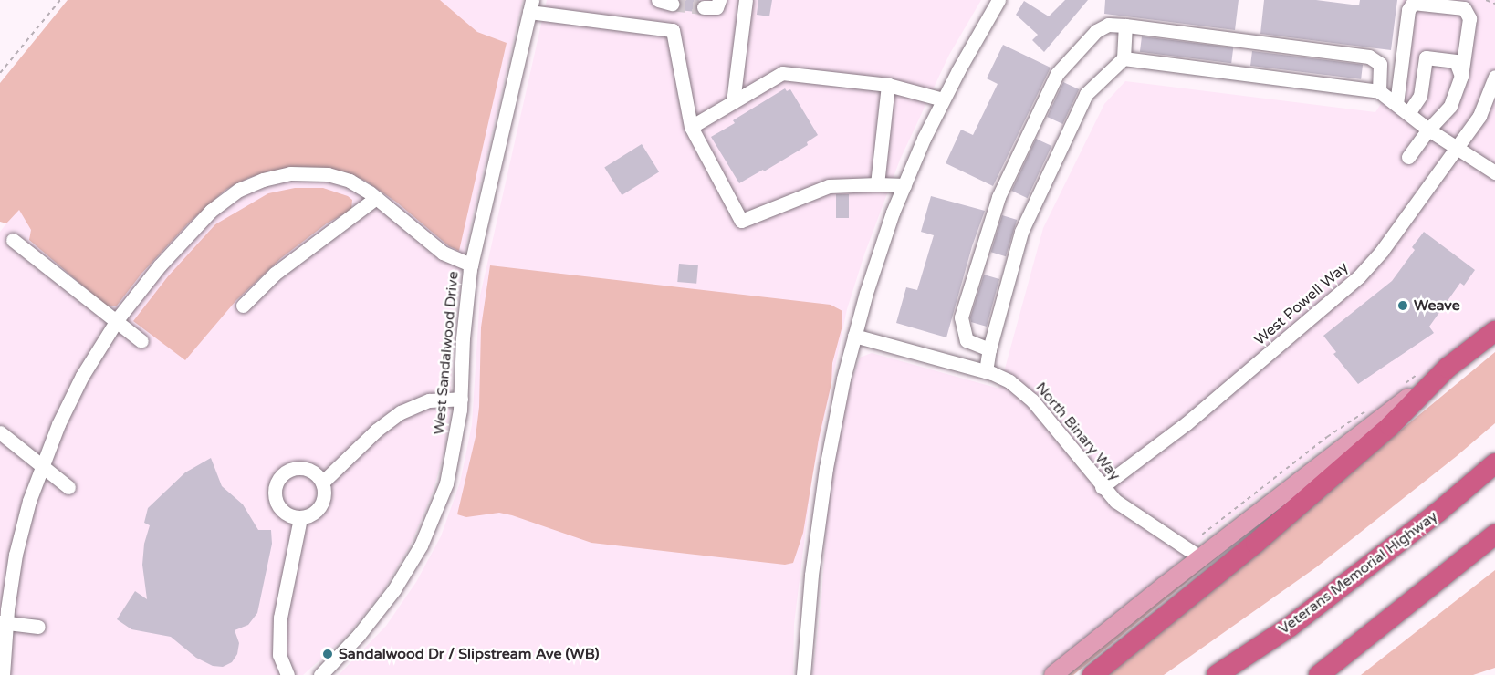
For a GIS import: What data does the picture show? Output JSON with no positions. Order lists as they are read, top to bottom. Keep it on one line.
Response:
{"streets":{"highway":["Veterans Memorial Highway"],"street":["West Powell Way","West Sandalwood Drive","North Binary Way"]},"crossings":[["West Powell Way","North Binary Way"]],"places":["Weave","Sandalwood Dr / Slipstream Ave (WB)"]}
